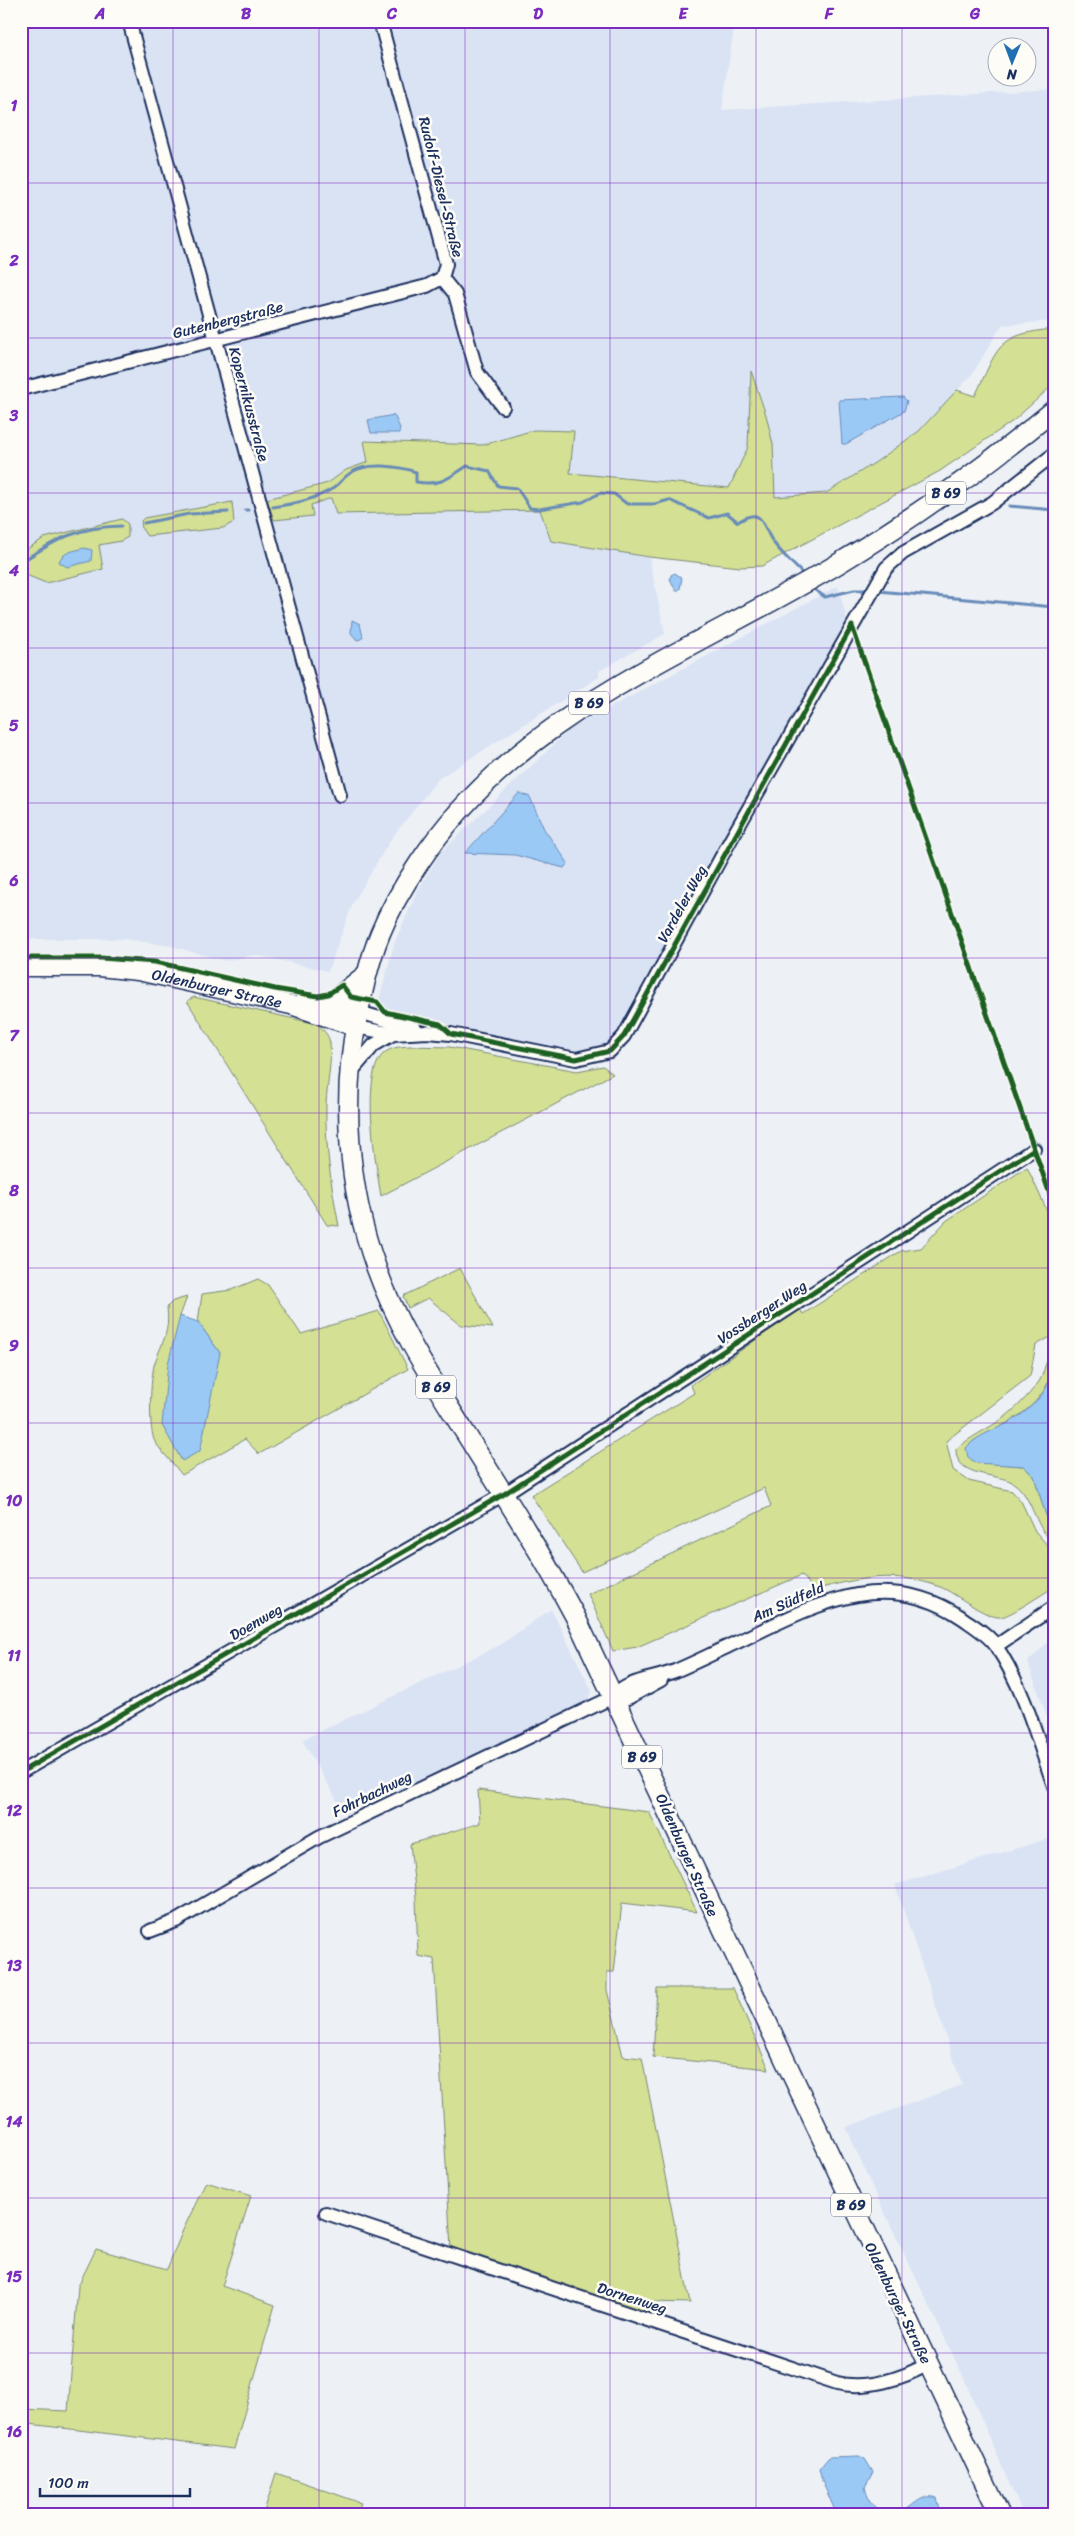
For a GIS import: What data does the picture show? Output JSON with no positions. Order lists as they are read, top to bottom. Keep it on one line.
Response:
{"streets":{"main road":["B 69","Oldenburger Straße"],"street":["Rudolf-Diesel-Straße","Gutenbergstraße","Kopernikusstraße","Vardeler Weg","Vossberger Weg","Am Südfeld","Doenweg","Fohrbachweg","Dornenweg"]},"crossings":[["Rudolf-Diesel-Straße","Gutenbergstraße"],["Gutenbergstraße","Kopernikusstraße"],["B 69","Vardeler Weg"],["B 69","Oldenburger Straße"],["Vardeler Weg","Oldenburger Straße"],["Oldenburger Straße","Vossberger Weg"],["Oldenburger Straße","Am Südfeld"],["Oldenburger Straße","Doenweg"],["Oldenburger Straße","Fohrbachweg"],["Oldenburger Straße","Dornenweg"],["Vossberger Weg","Doenweg"],["Am Südfeld","Fohrbachweg"]],"scale_bar":"100 m","north":"bottom","grid":{"columns":["A","B","C","D","E","F","G"],"rows":["1","2","3","4","5","6","7","8","9","10","11","12","13","14","15","16"]}}
